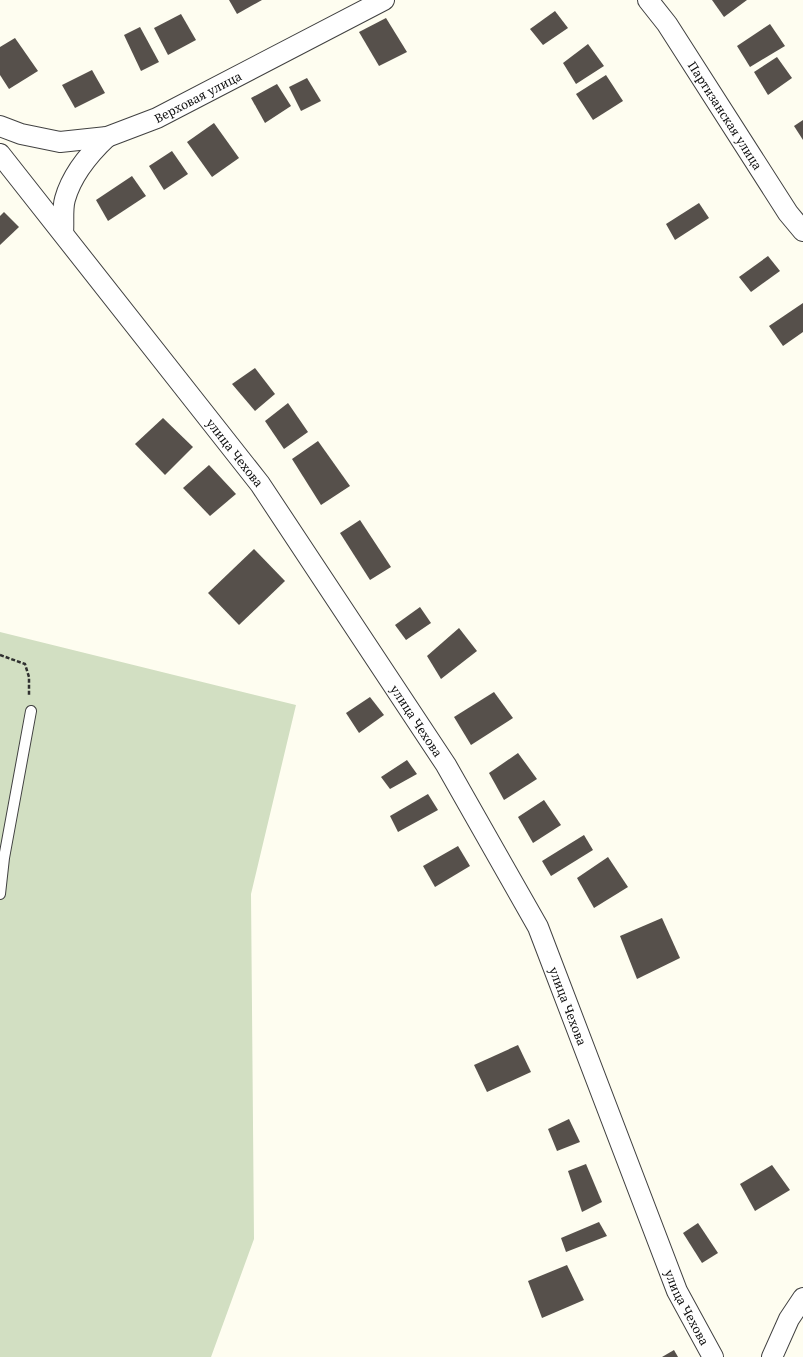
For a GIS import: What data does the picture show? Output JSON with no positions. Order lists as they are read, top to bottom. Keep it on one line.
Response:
{"streets":{"street":["Верховая улица","Партизанская улица","улица Чехова"]}}
